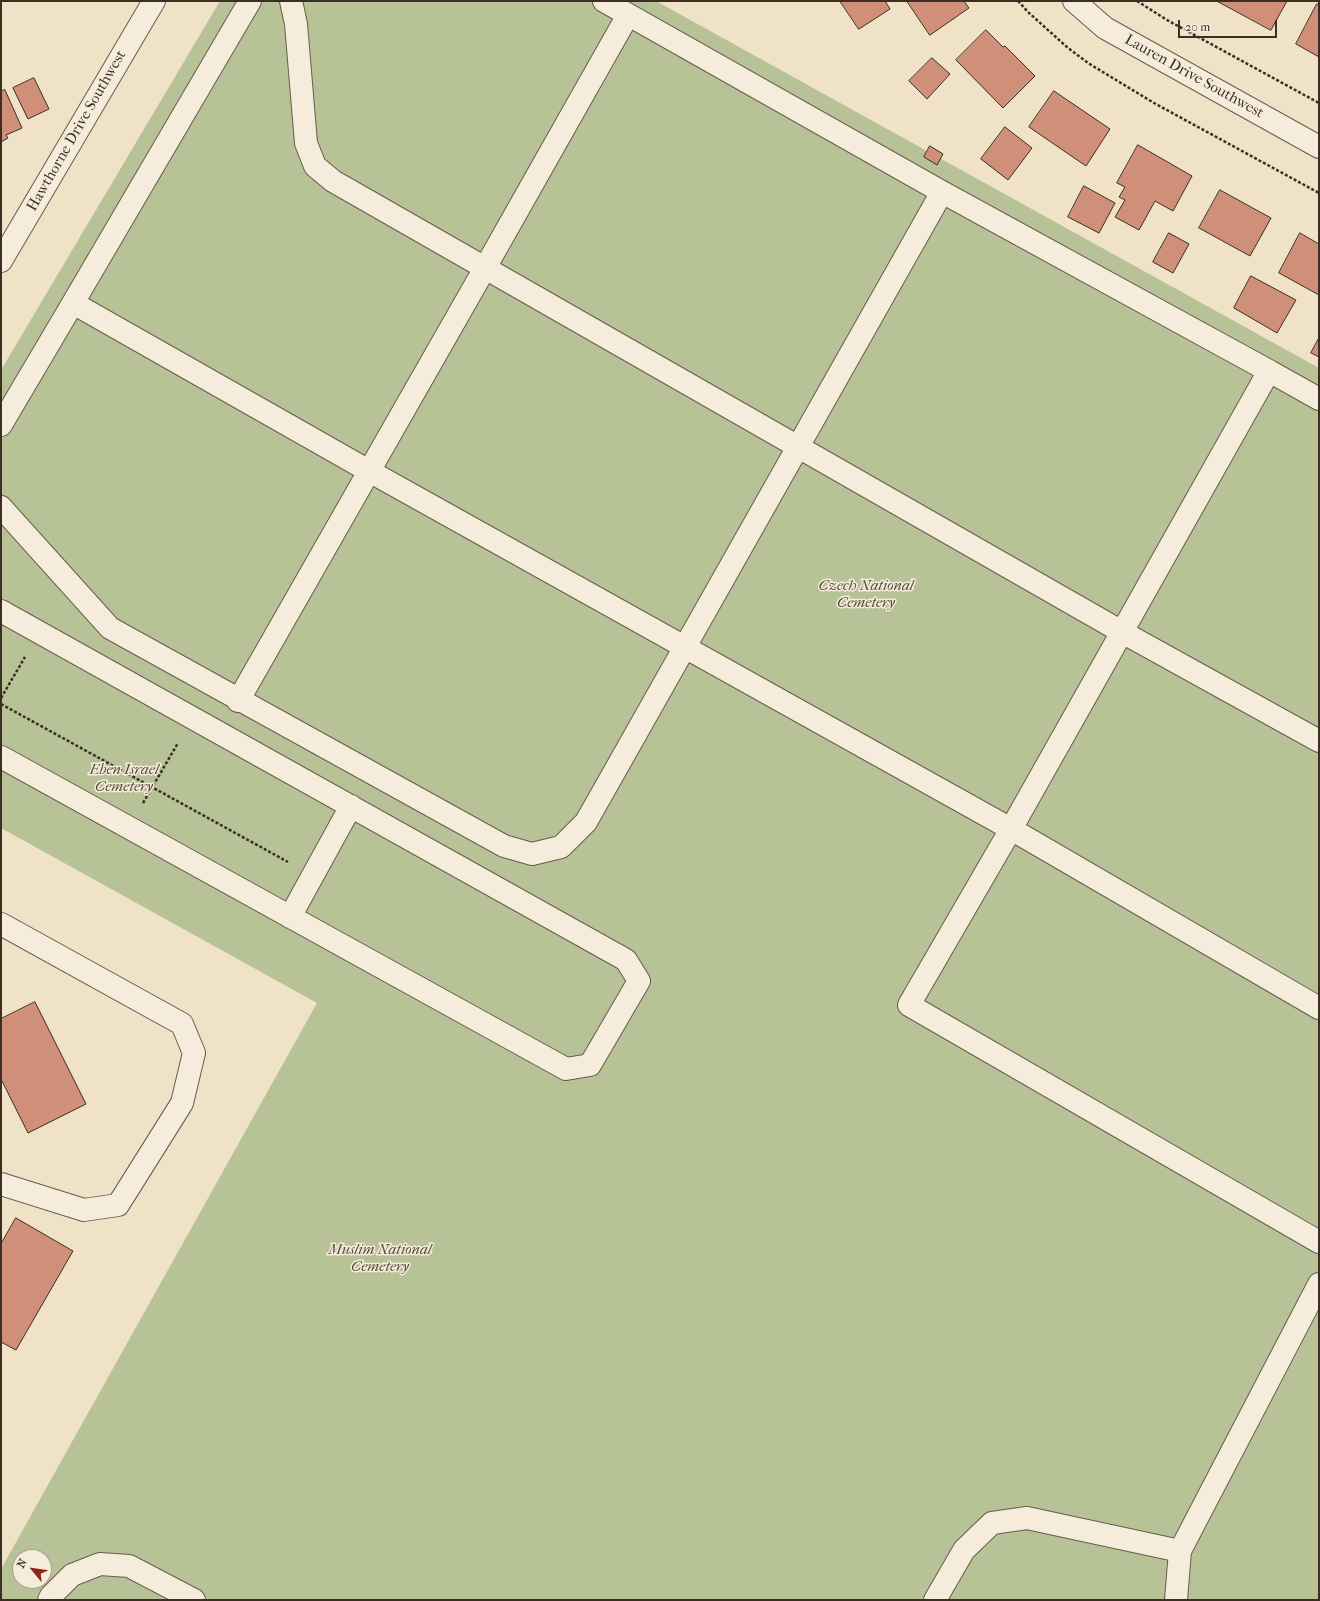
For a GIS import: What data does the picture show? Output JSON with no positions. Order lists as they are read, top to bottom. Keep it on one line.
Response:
{"streets":{"street":["Lauren Drive Southwest","Hawthorne Drive Southwest"]},"parks":["Czech National Cemetery","Eben Israel Cemetery","Muslim National Cemetery"],"scale_bar":"20 m","north":"top left"}
